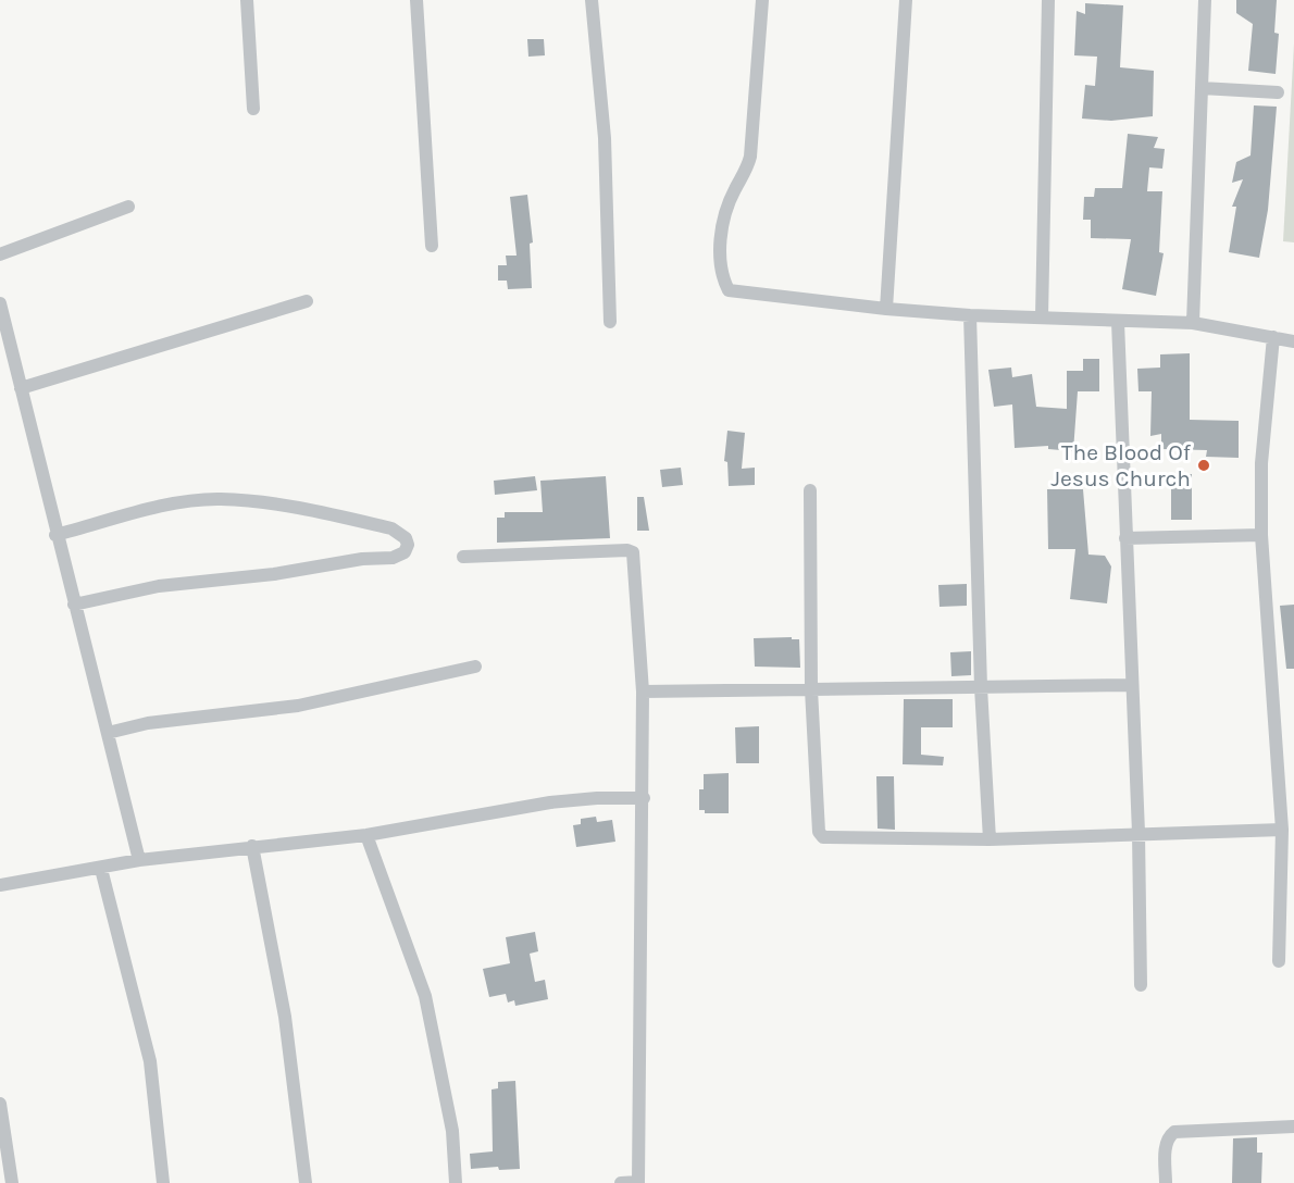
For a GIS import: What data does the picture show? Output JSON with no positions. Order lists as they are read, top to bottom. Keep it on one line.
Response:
{"places":["The Blood Of Jesus Church"]}
